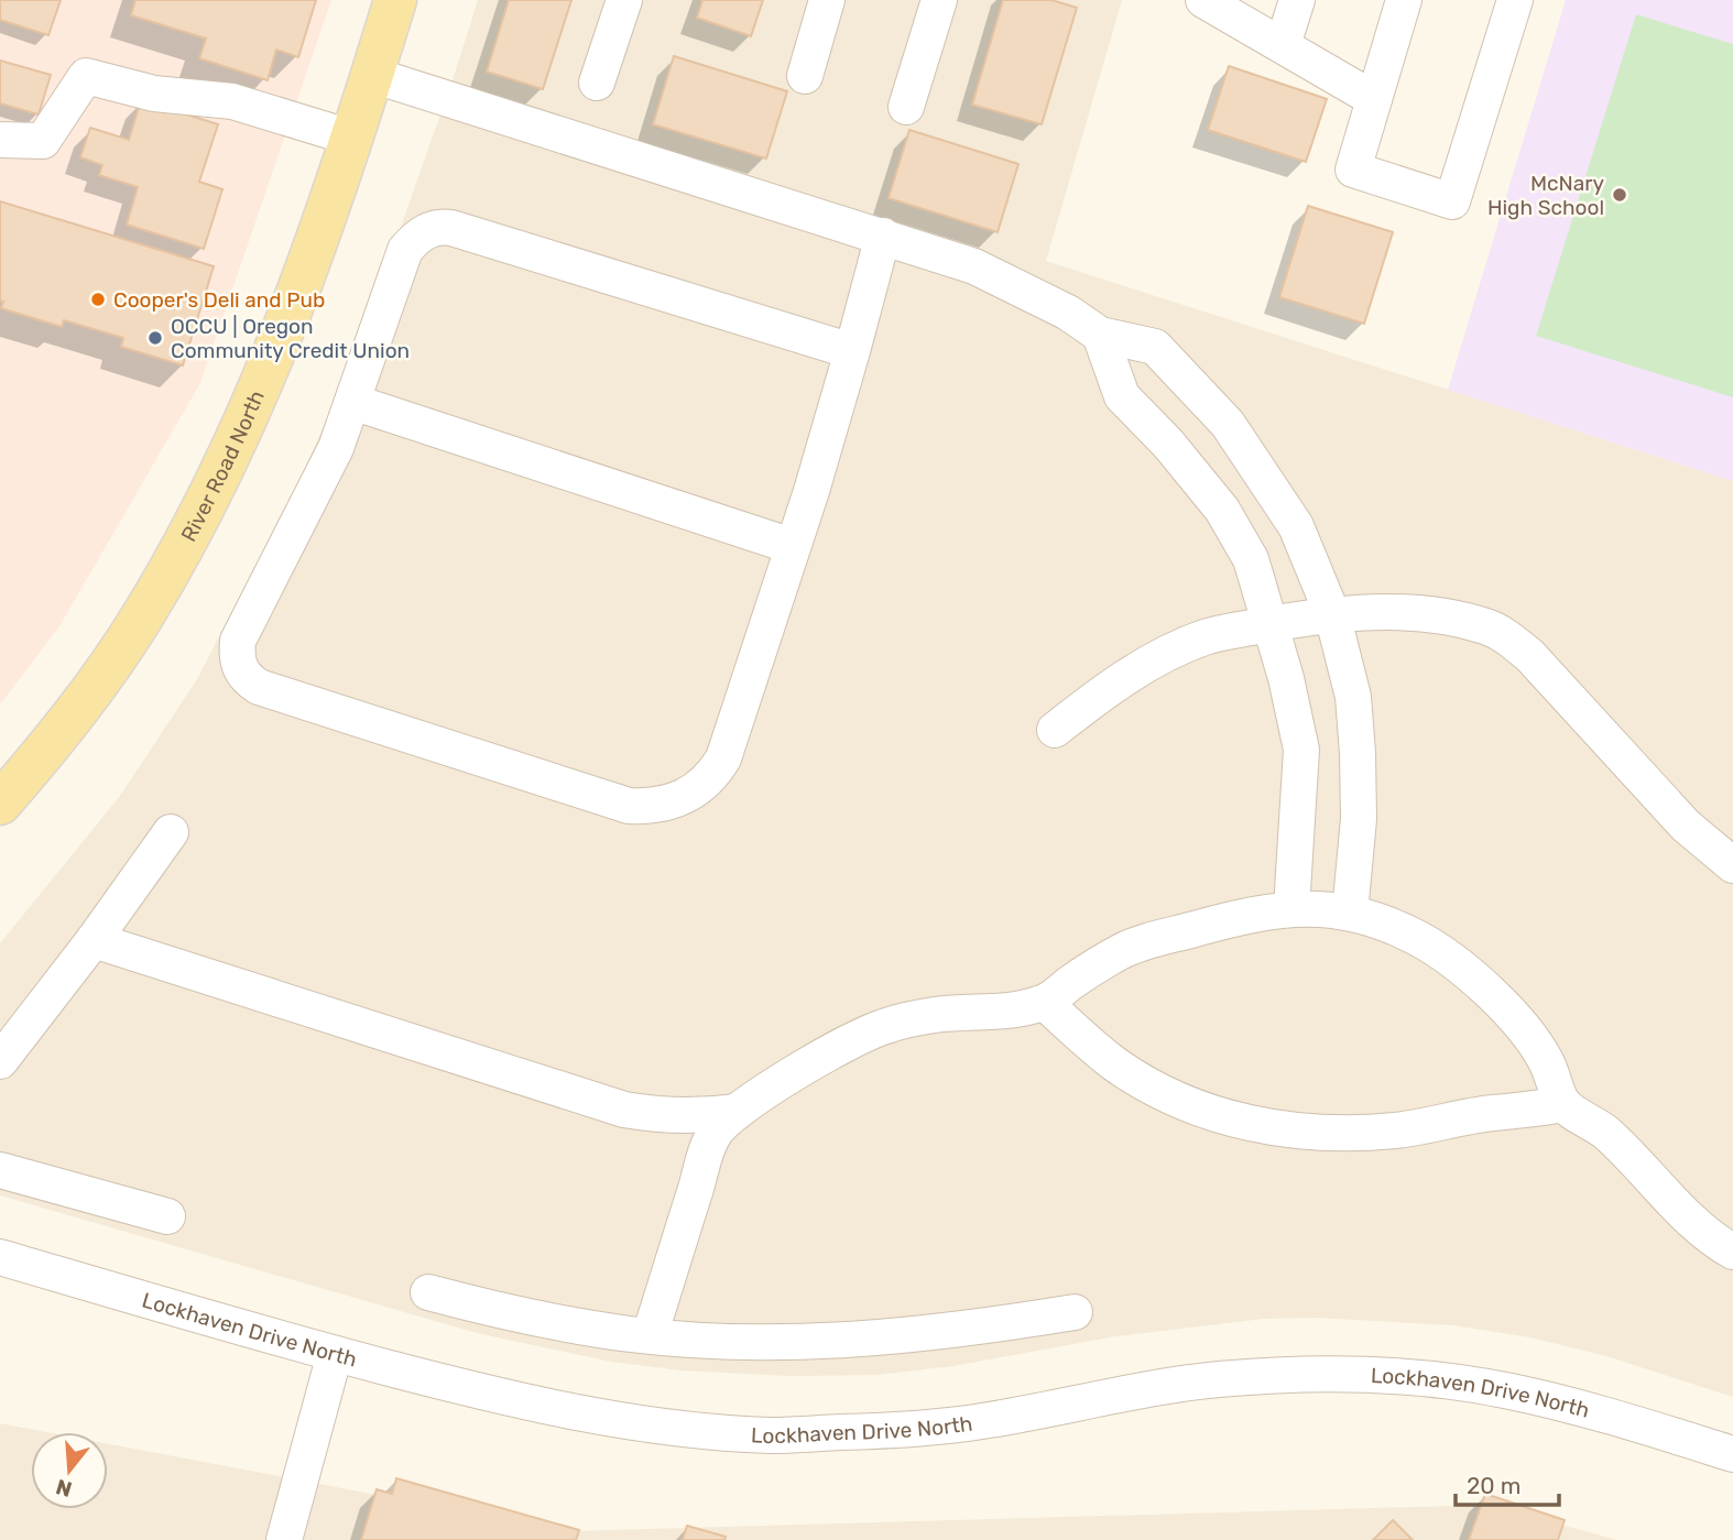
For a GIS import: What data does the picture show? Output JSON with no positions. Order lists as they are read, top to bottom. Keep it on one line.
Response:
{"streets":{"main road":["River Road North"],"street":["Lockhaven Drive North"]},"places":["McNary High School","Cooper's Deli and Pub","OCCU | Oregon Community Credit Union"],"scale_bar":"20 m","north":"bottom"}
